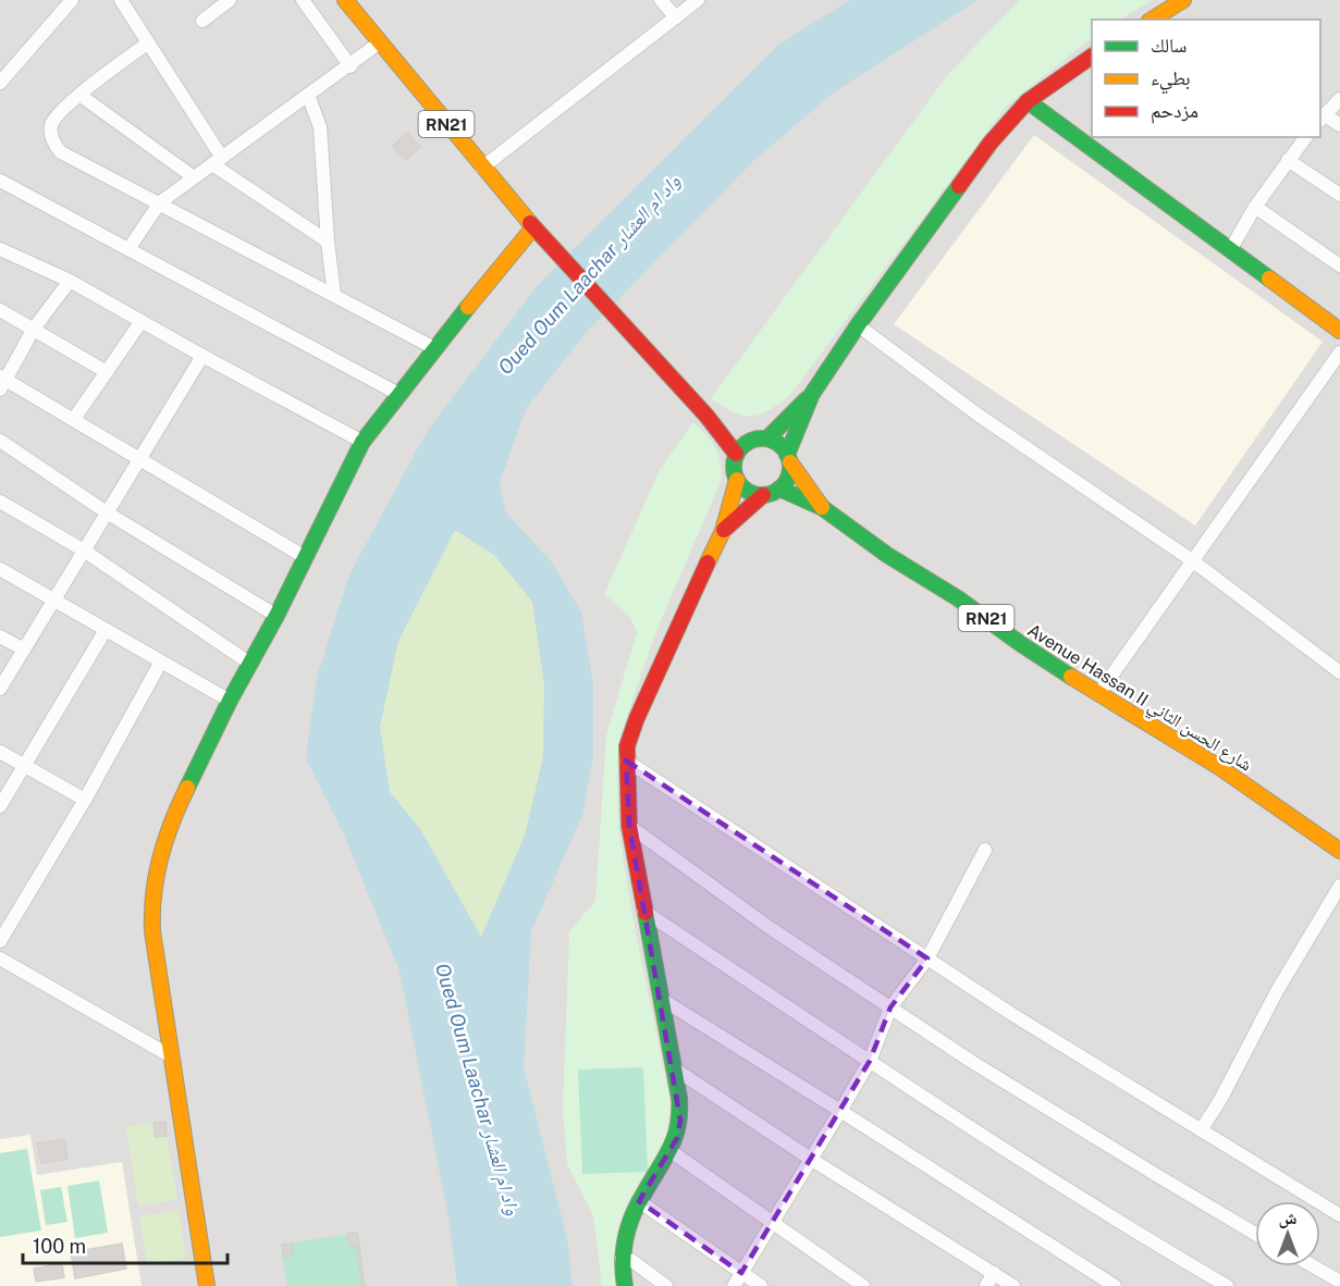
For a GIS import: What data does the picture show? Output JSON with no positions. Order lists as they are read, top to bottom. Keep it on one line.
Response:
{"streets":{"main road":["RN21","Avenue Hassan II شارع الحسن الثاني"]},"water":["Oued Oum Laachar واد ام العشار"],"legend":["سالك","بطيء","مزدحم"],"scale_bar":"100 m","north":"top"}
